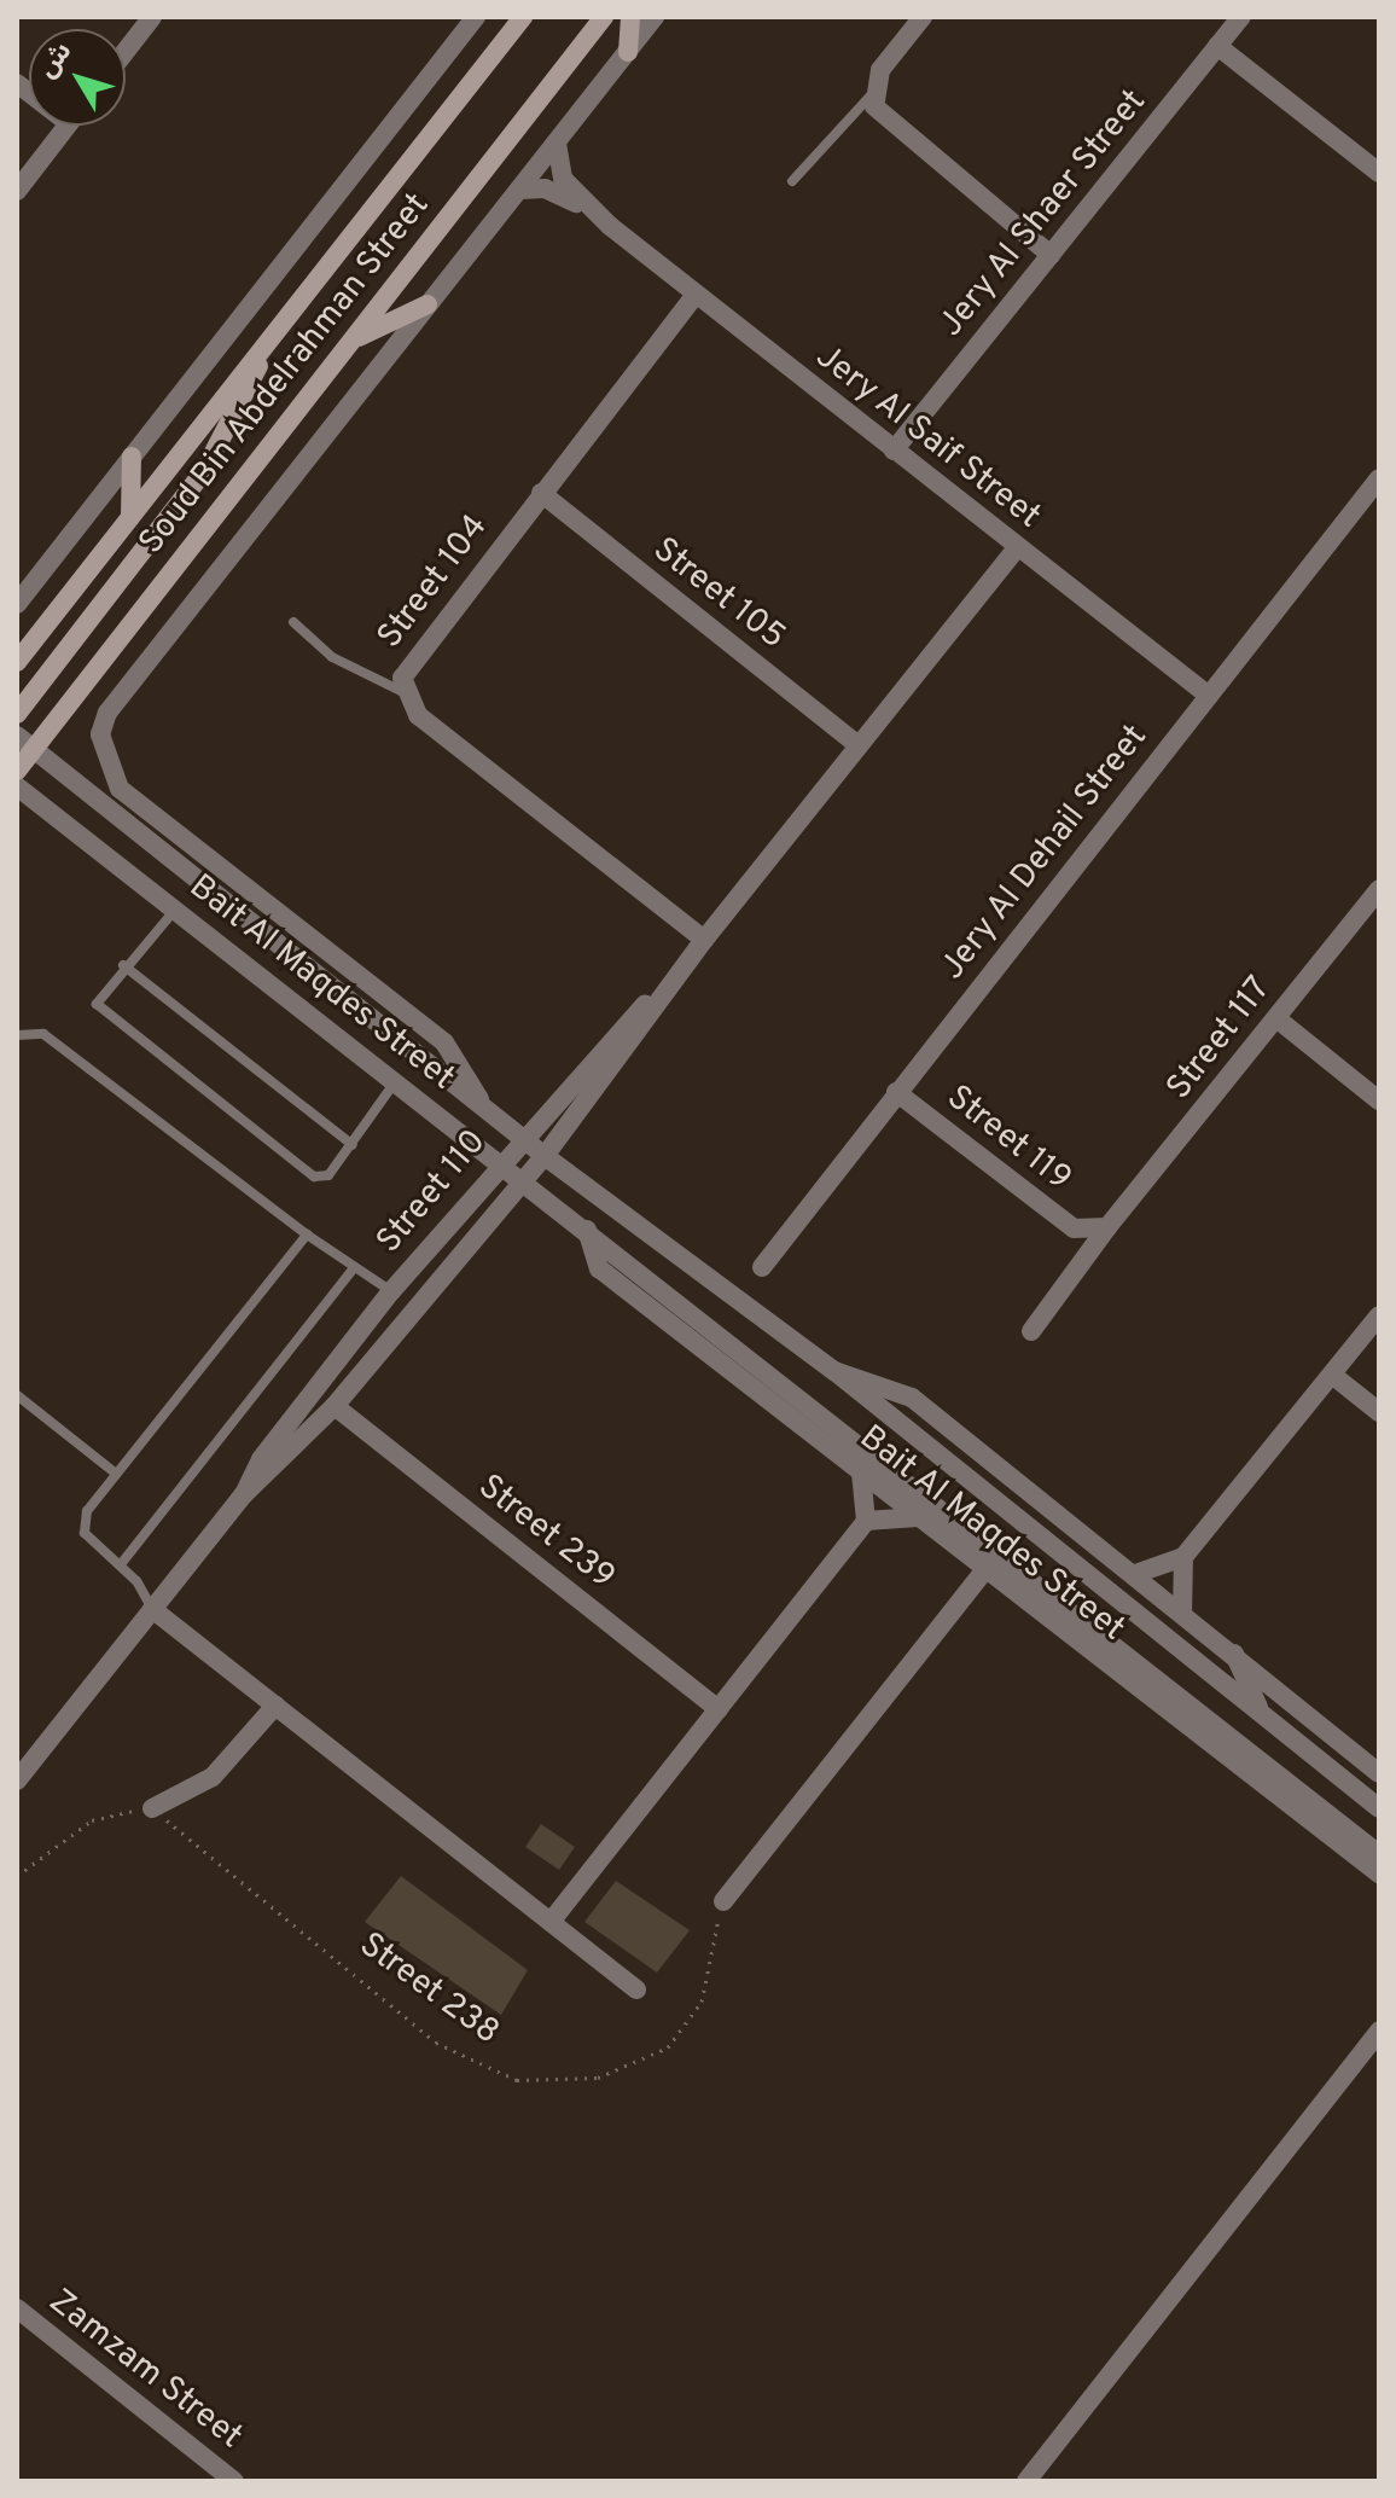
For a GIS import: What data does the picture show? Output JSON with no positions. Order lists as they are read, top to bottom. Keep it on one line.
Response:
{"streets":{"main road":["Soud Bin Abdelrahman Street"],"street":["Jery Al Shaer Street","Jery Al Saif Street","Street 104","Street 105","Jery Al Dehail Street","Bait Al Maqdes Street","Street 117","Street 119","Street 110","Street 239","Zamzam Street"],"path":["Street 238"]},"crossings":[["Jery Al Shaer Street","Jery Al Saif Street"],["Soud Bin Abdelrahman Street","Jery Al Saif Street"],["Soud Bin Abdelrahman Street","Bait Al Maqdes Street"],["Jery Al Saif Street","Street 104"],["Jery Al Saif Street","Jery Al Dehail Street"],["Jery Al Saif Street","Street 110"],["Street 104","Street 105"],["Street 104","Street 110"],["Street 105","Street 110"],["Jery Al Dehail Street","Street 119"],["Bait Al Maqdes Street","Street 110"],["Street 117","Street 119"],["Street 110","Street 239"]],"north":"top left"}
